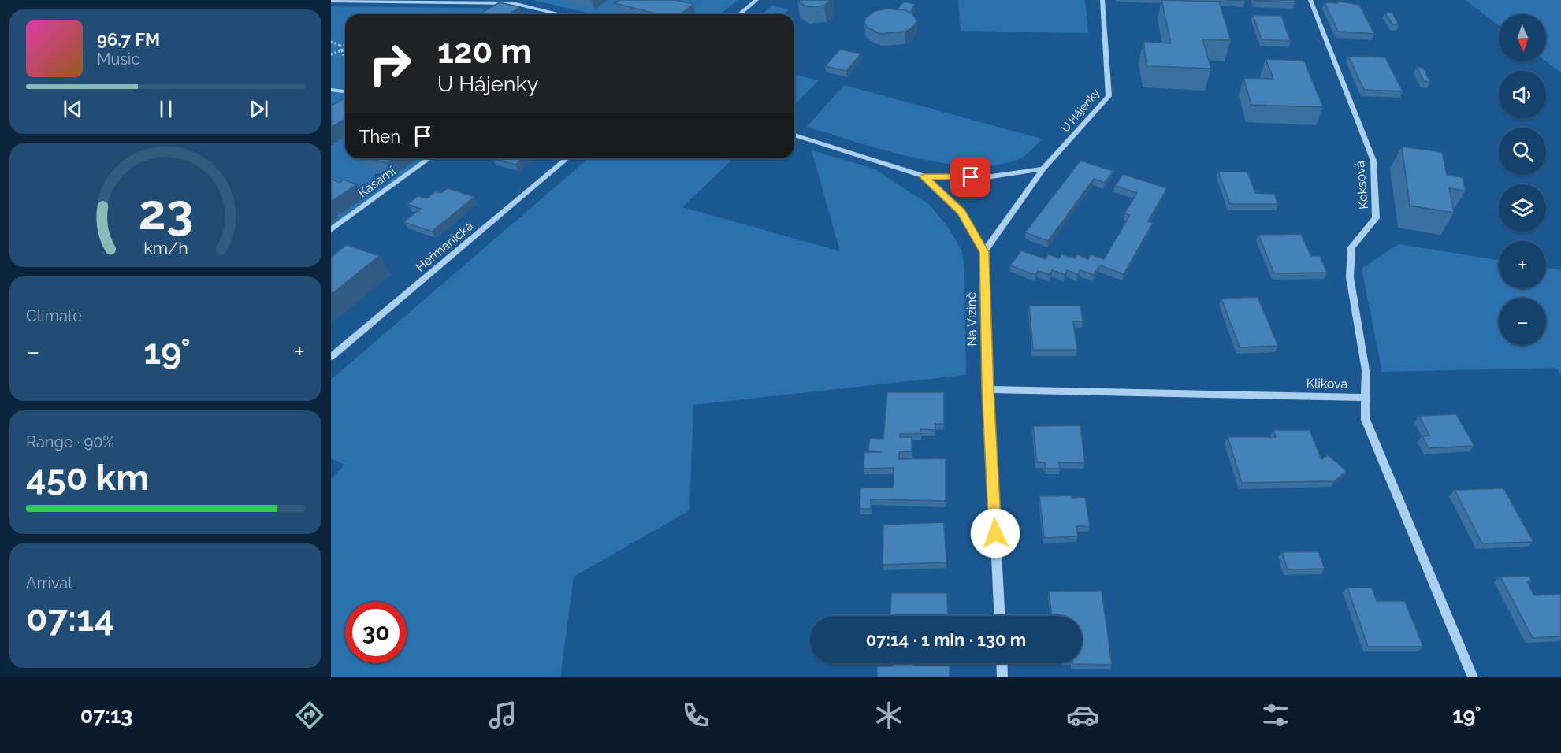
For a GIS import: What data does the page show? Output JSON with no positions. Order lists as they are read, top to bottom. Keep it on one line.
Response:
{"streets":{"street":["U Hájenky","Kasární","Koksová","Heřmanická","Na Vizině","Klikova"]},"crossings":[["U Hájenky","Na Vizině"],["Koksová","Klikova"],["Na Vizině","Klikova"]],"north":"bottom","page":{"map_buttons":["+","−"],"turn":["120 m","U Hájenky"],"song":["96.7 FM","Music"],"then":"Then","tile":["Climate",["Range · 90%","450 km"],["Arrival","07:14"]],"heat":["−","19°","+"],"limit":"30","trip":"07:14 · 1 min · 130 m","tabs":["07:13","19°"],"gauge":["23","km/h"]}}
